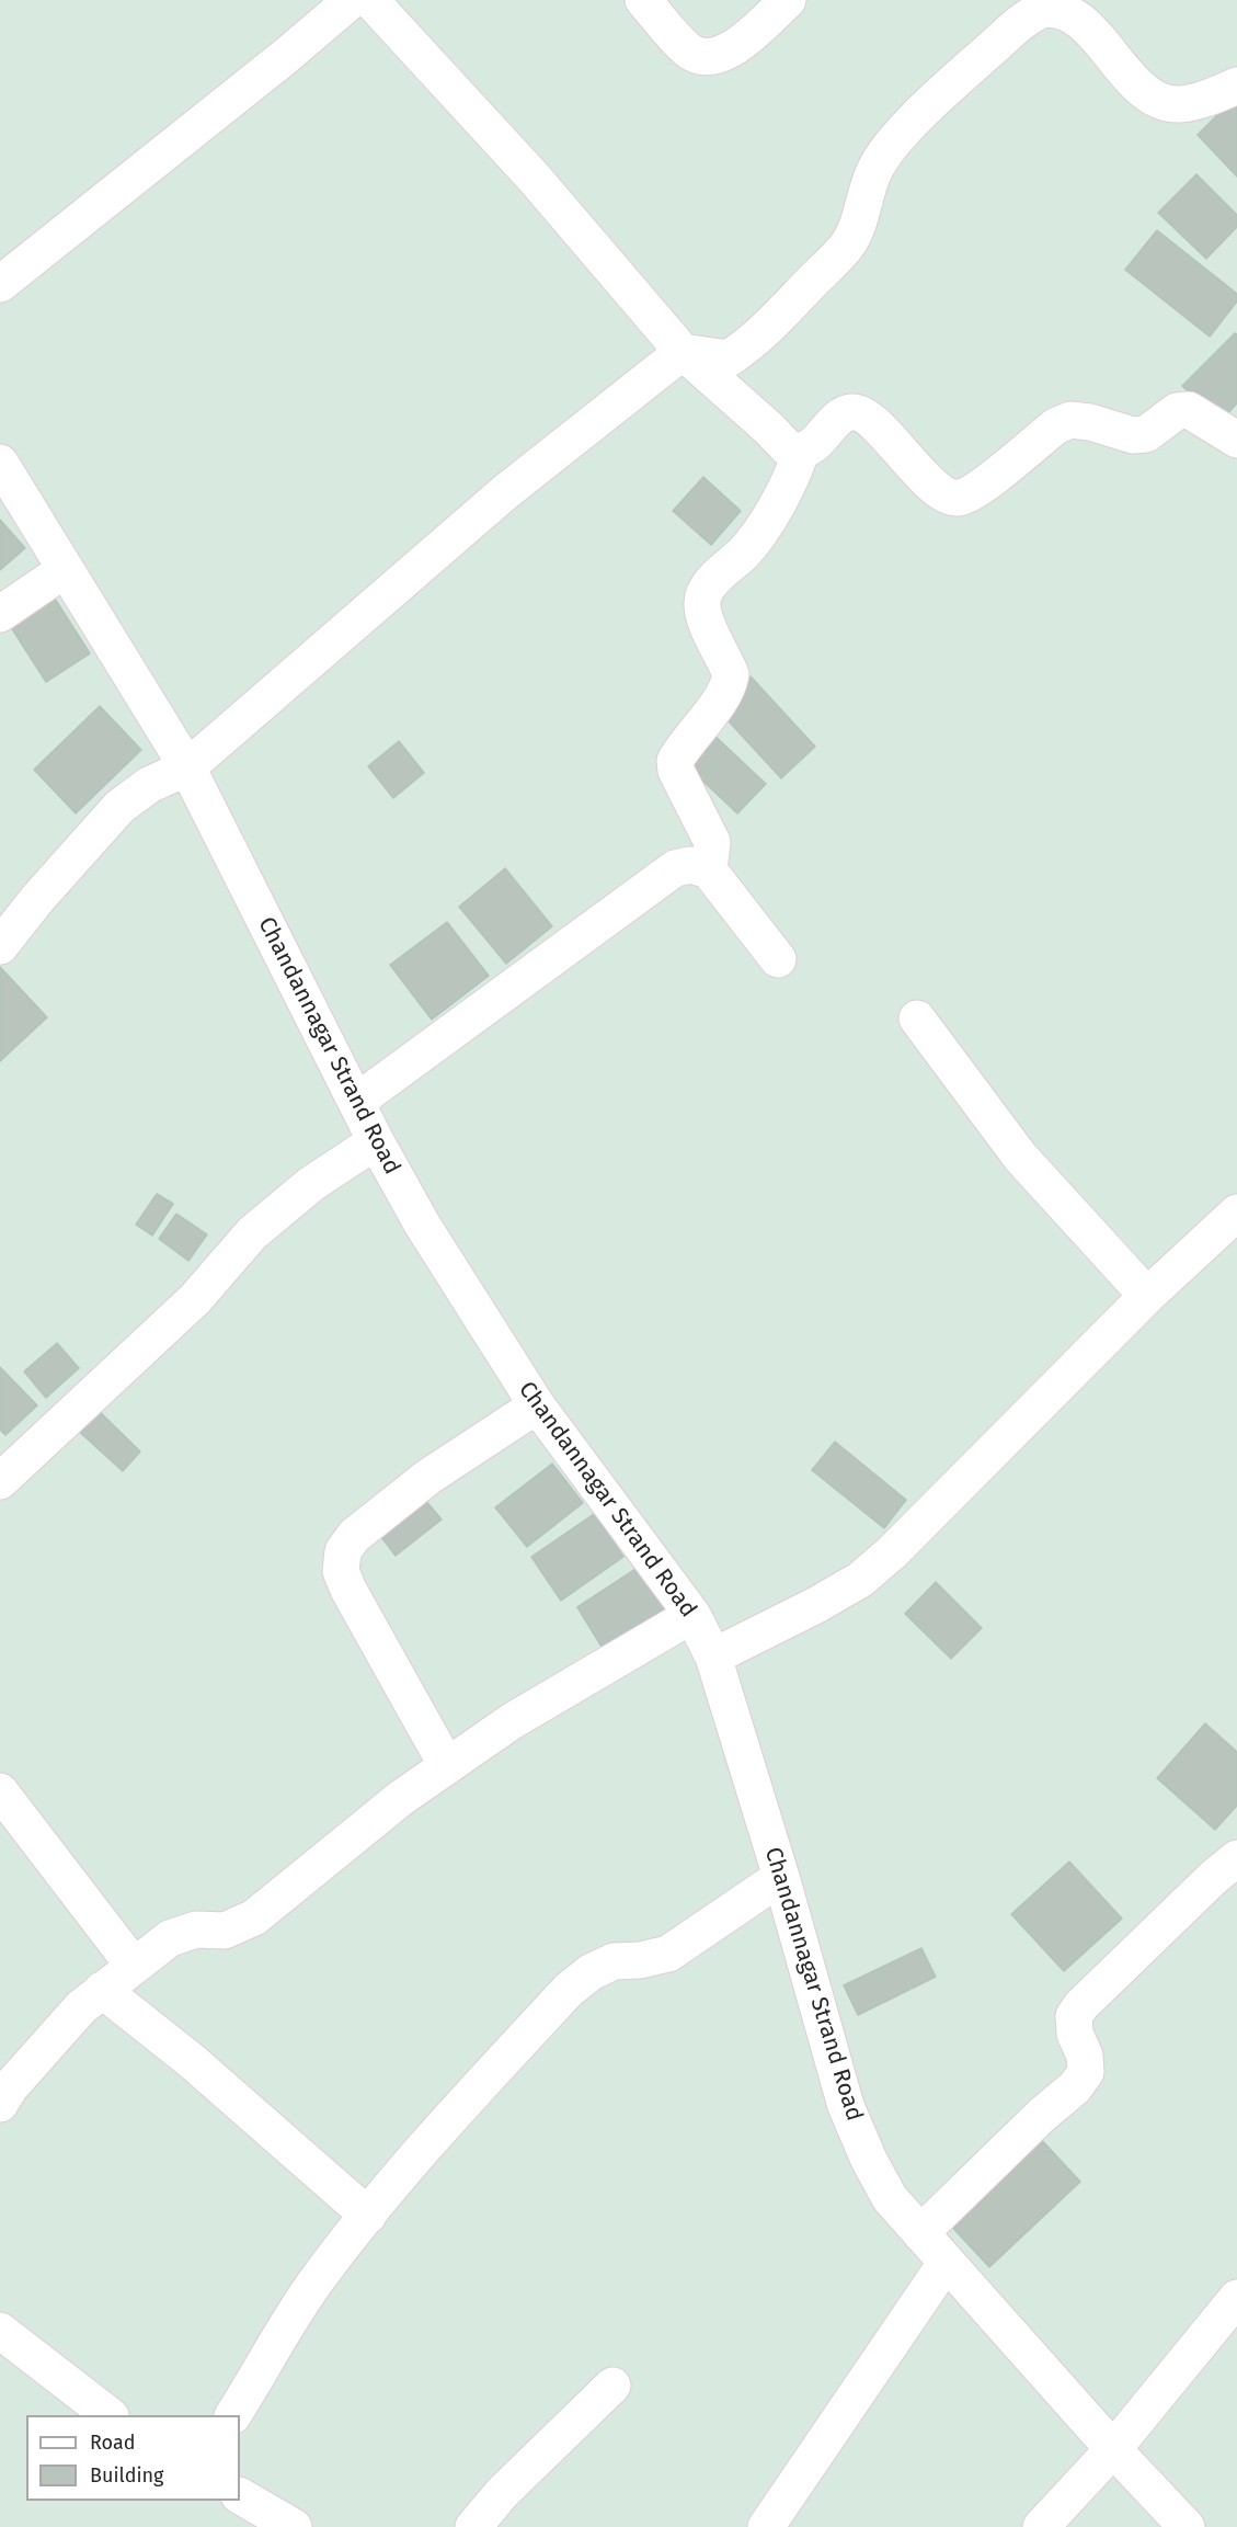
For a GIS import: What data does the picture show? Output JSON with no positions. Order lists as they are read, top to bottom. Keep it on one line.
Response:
{"streets":{"street":["Chandannagar Strand Road"]},"legend":["Road","Building"]}
